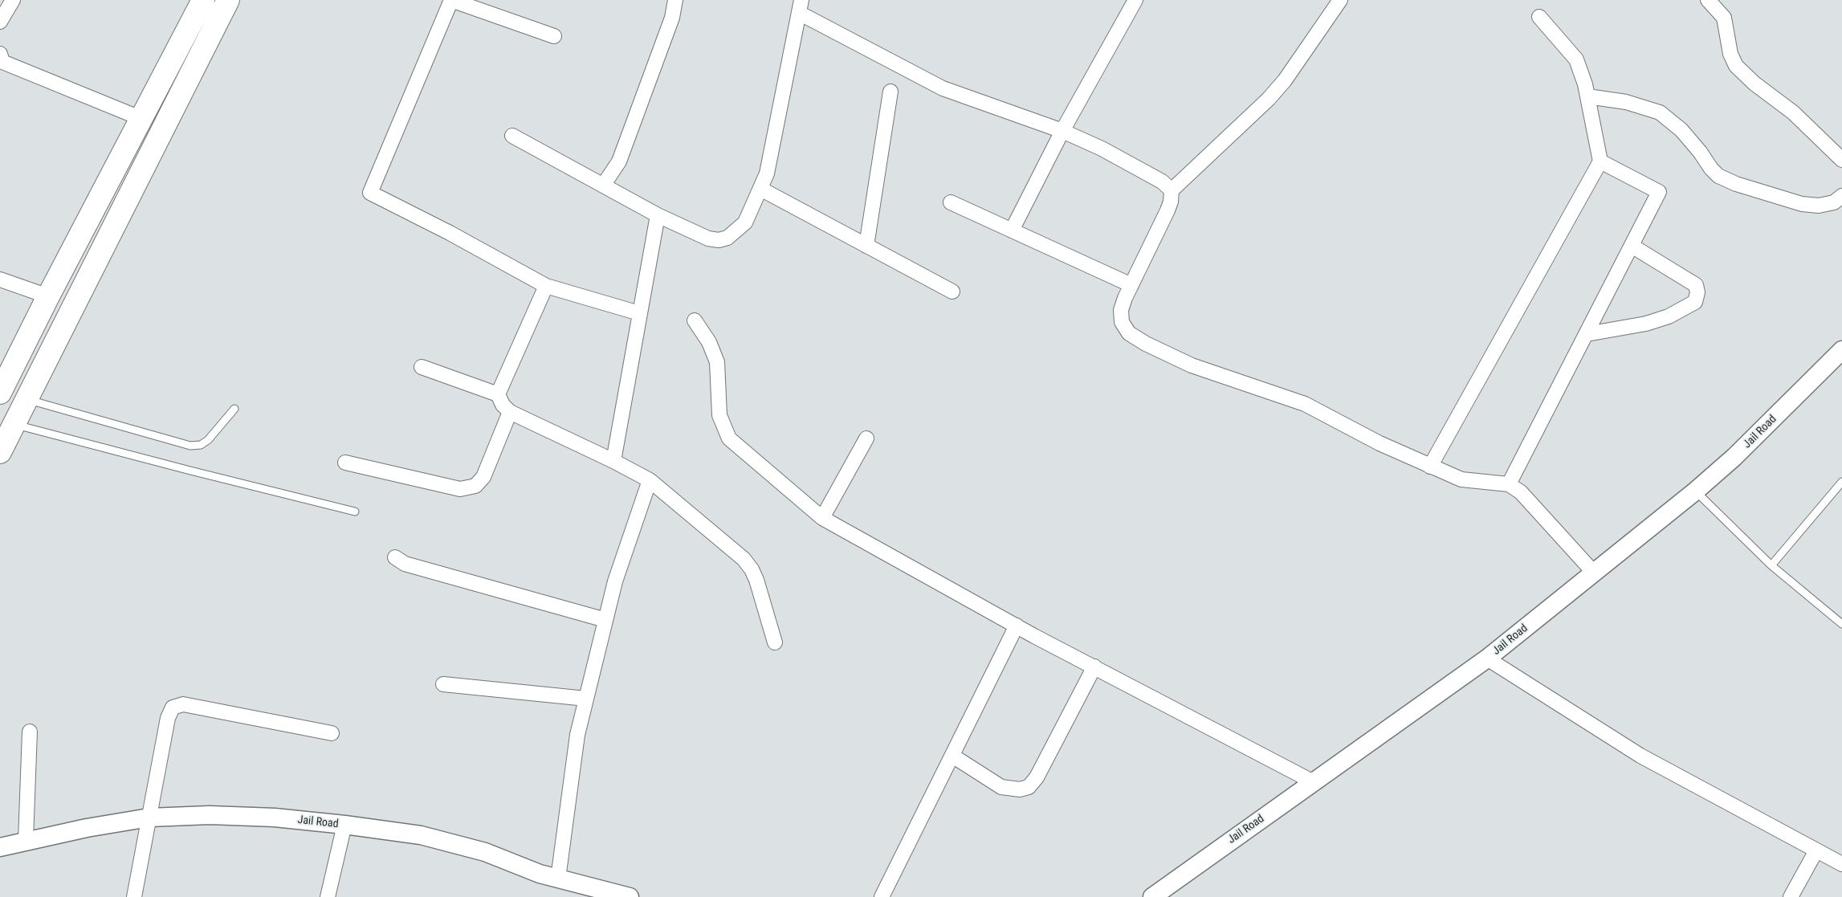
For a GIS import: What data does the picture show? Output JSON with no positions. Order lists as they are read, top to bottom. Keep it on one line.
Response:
{"streets":{"street":["Jail Road"]}}
